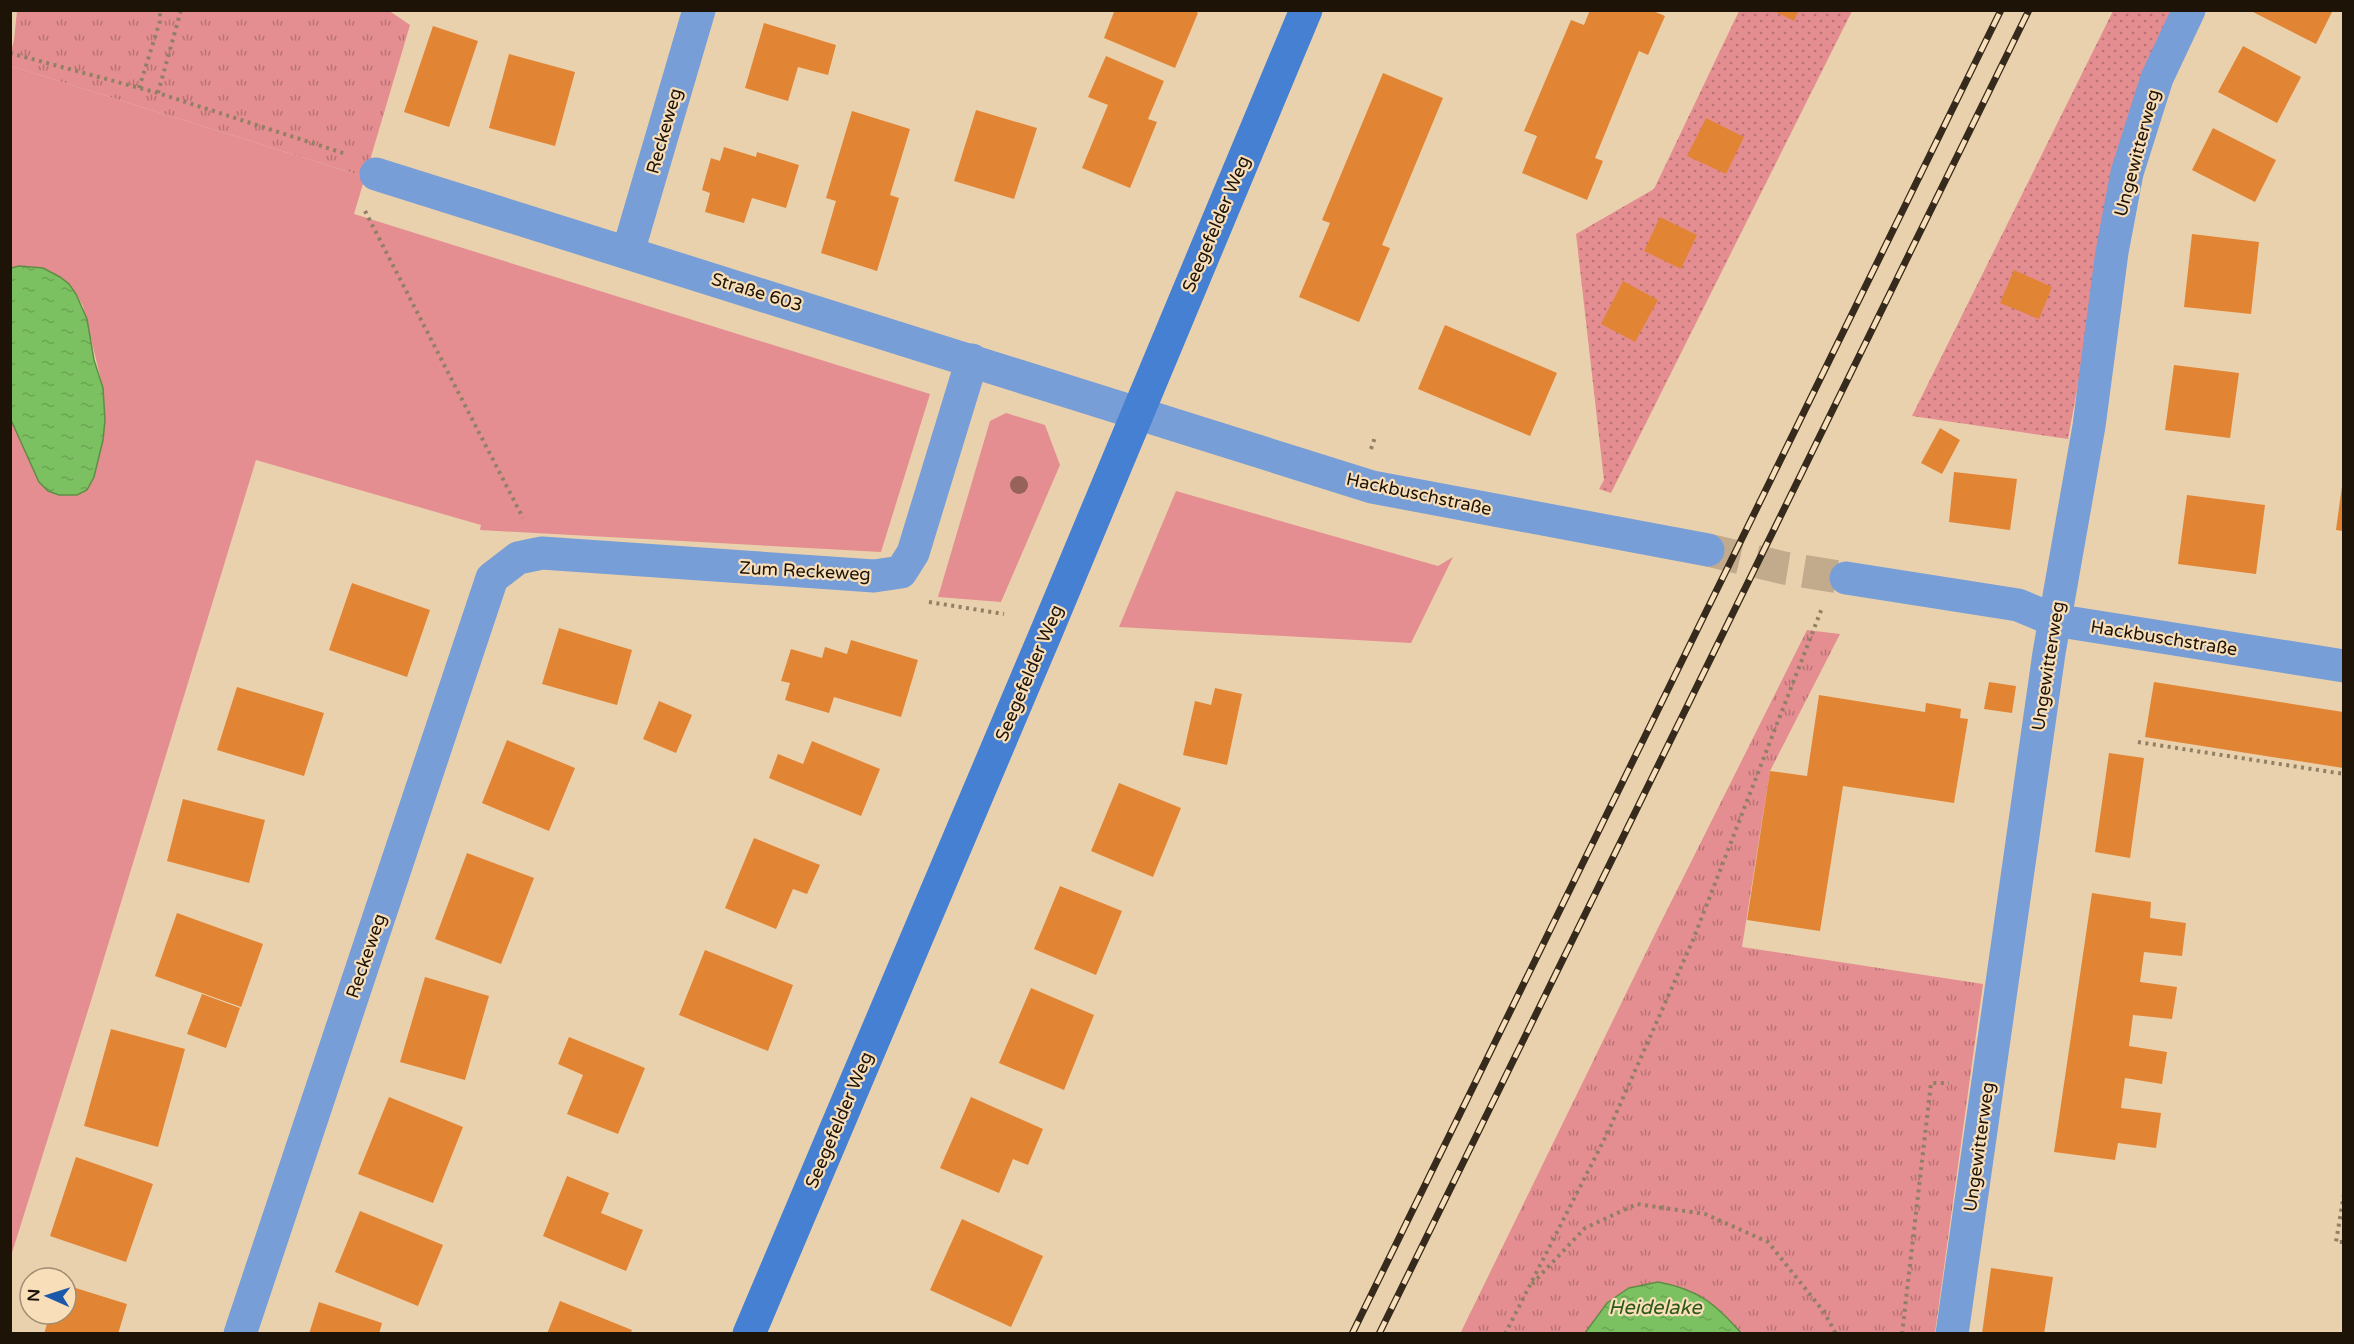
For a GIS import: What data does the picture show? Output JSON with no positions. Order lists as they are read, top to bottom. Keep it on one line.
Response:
{"streets":{"street":["Reckeweg","Ungewitterweg","Seegefelder Weg","Straße 603","Hackbuschstraße","Zum Reckeweg"]},"crossings":[["Reckeweg","Straße 603"],["Reckeweg","Zum Reckeweg"],["Ungewitterweg","Hackbuschstraße"],["Seegefelder Weg","Straße 603"],["Seegefelder Weg","Hackbuschstraße"],["Straße 603","Hackbuschstraße"],["Straße 603","Zum Reckeweg"]],"water":["Heidelake"],"north":"left"}
